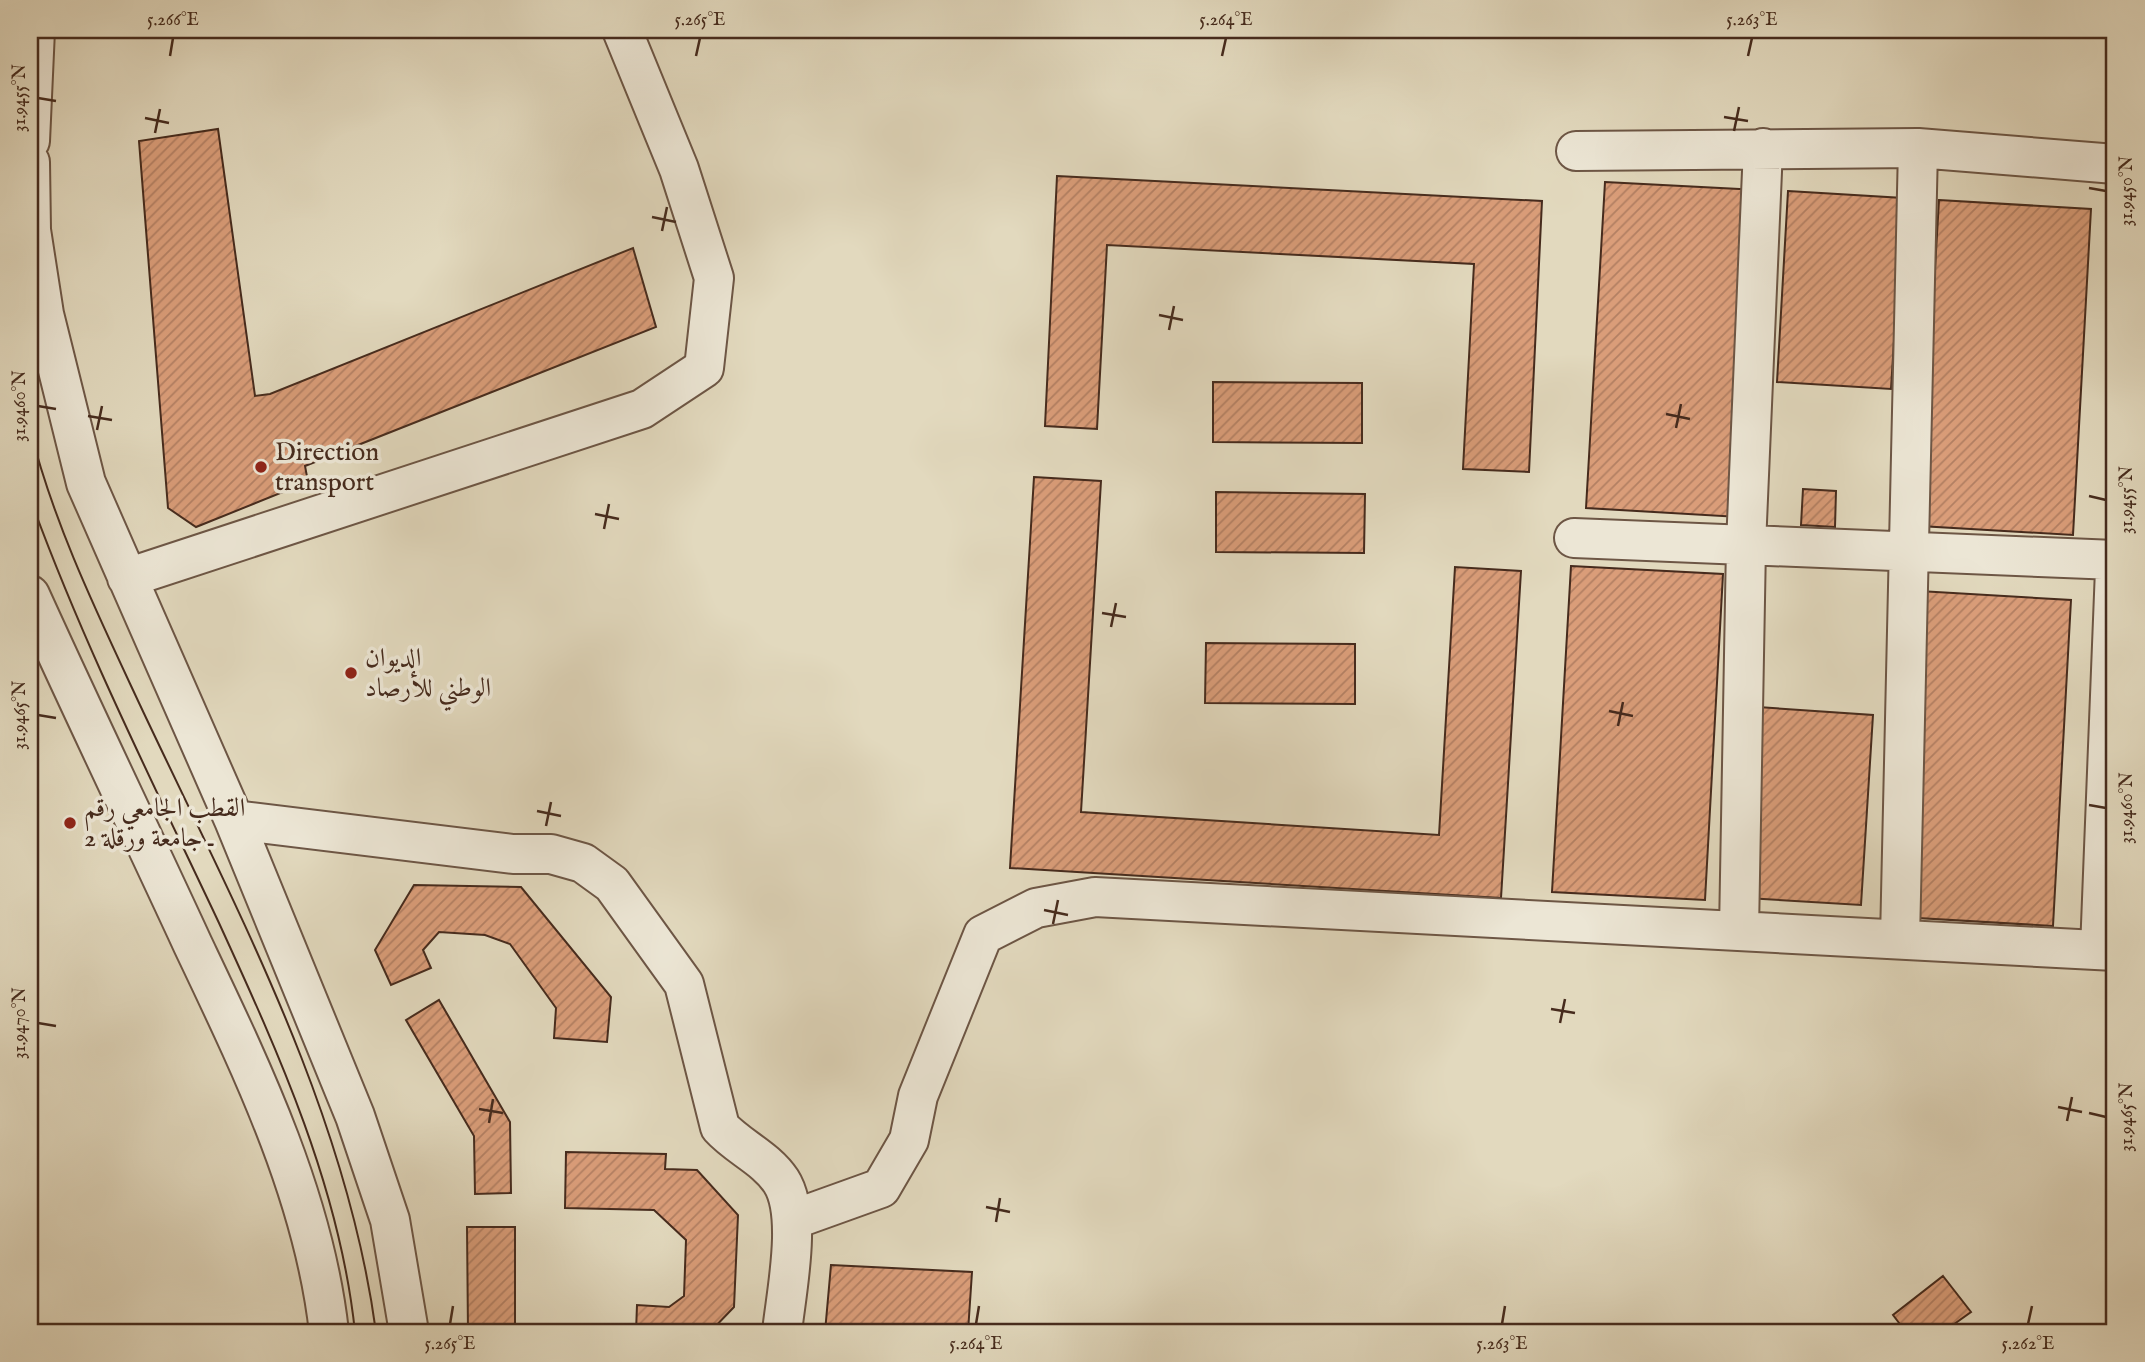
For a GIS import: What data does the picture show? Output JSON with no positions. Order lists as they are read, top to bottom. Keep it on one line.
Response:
{"places":["Direction transport","الديوان الوطني للأرصاد","القطب الجامعي رقم 2 ـ جامعة ورقلة"],"coordinates":["5.266°E","5.265°E","5.264°E","5.263°E","31.9455°N","31.9450°N","31.9460°N","31.9465°N","31.9470°N","5.262°E"]}
